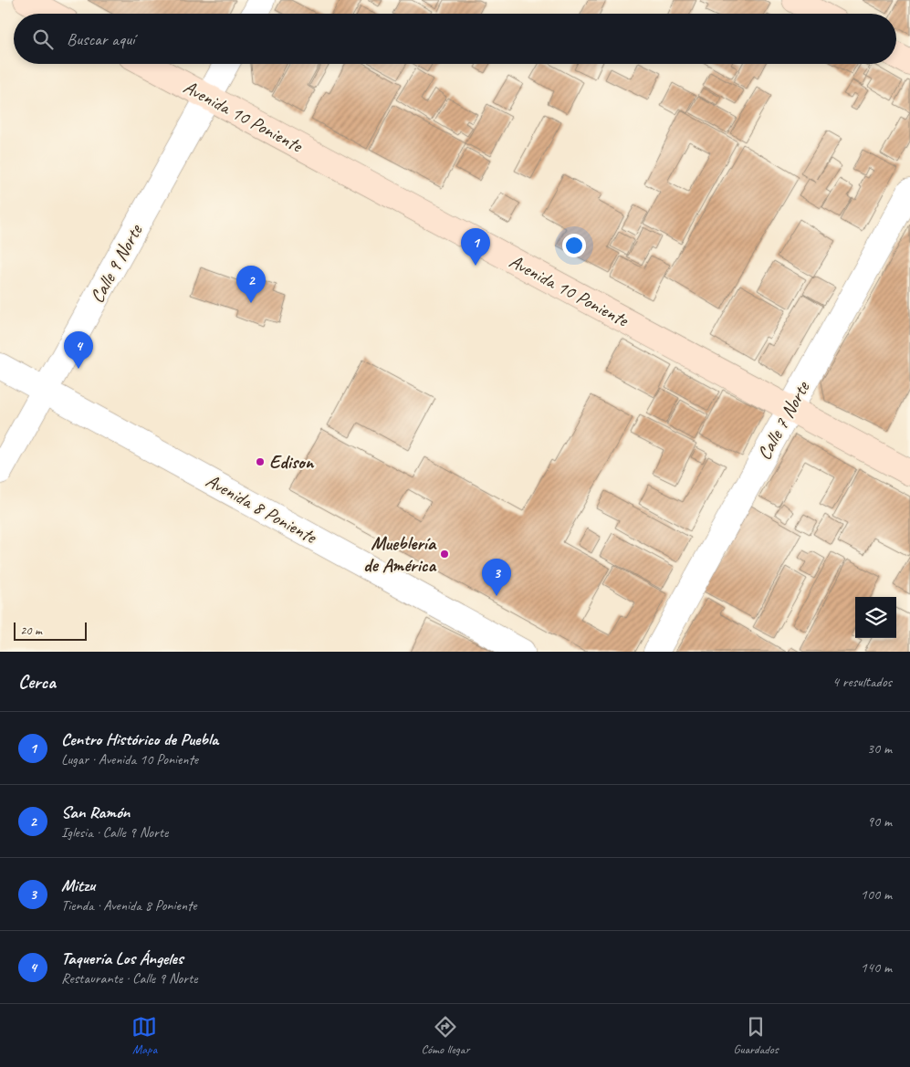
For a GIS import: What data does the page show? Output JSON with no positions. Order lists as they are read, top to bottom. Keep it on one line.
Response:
{"streets":{"main road":["Avenida 10 Poniente"],"street":["Calle 9 Norte","Calle 7 Norte","Avenida 8 Poniente"]},"crossings":[["Avenida 10 Poniente","Calle 9 Norte"],["Avenida 10 Poniente","Calle 7 Norte"],["Calle 9 Norte","Avenida 8 Poniente"]],"places":["Edison","Mueblería de América"],"scale_bar":"20 m","page":{"search":"Buscar aquí","pins":["1","2","4","3"],"scale":"20 m","heading":["Cerca","4 resultados"],"list":[{"mark":"1","name":"Centro Histórico de Puebla","note":"Lugar · Avenida 10 Poniente","value":"30 m"},{"mark":"2","name":"San Ramón","note":"Iglesia · Calle 9 Norte","value":"90 m"},{"mark":"3","name":"Mitzu","note":"Tienda · Avenida 8 Poniente","value":"100 m"},{"mark":"4","name":"Taquería Los Ángeles","note":"Restaurante · Calle 9 Norte","value":"140 m"}],"nav":["Mapa","Cómo llegar","Guardados"]}}
